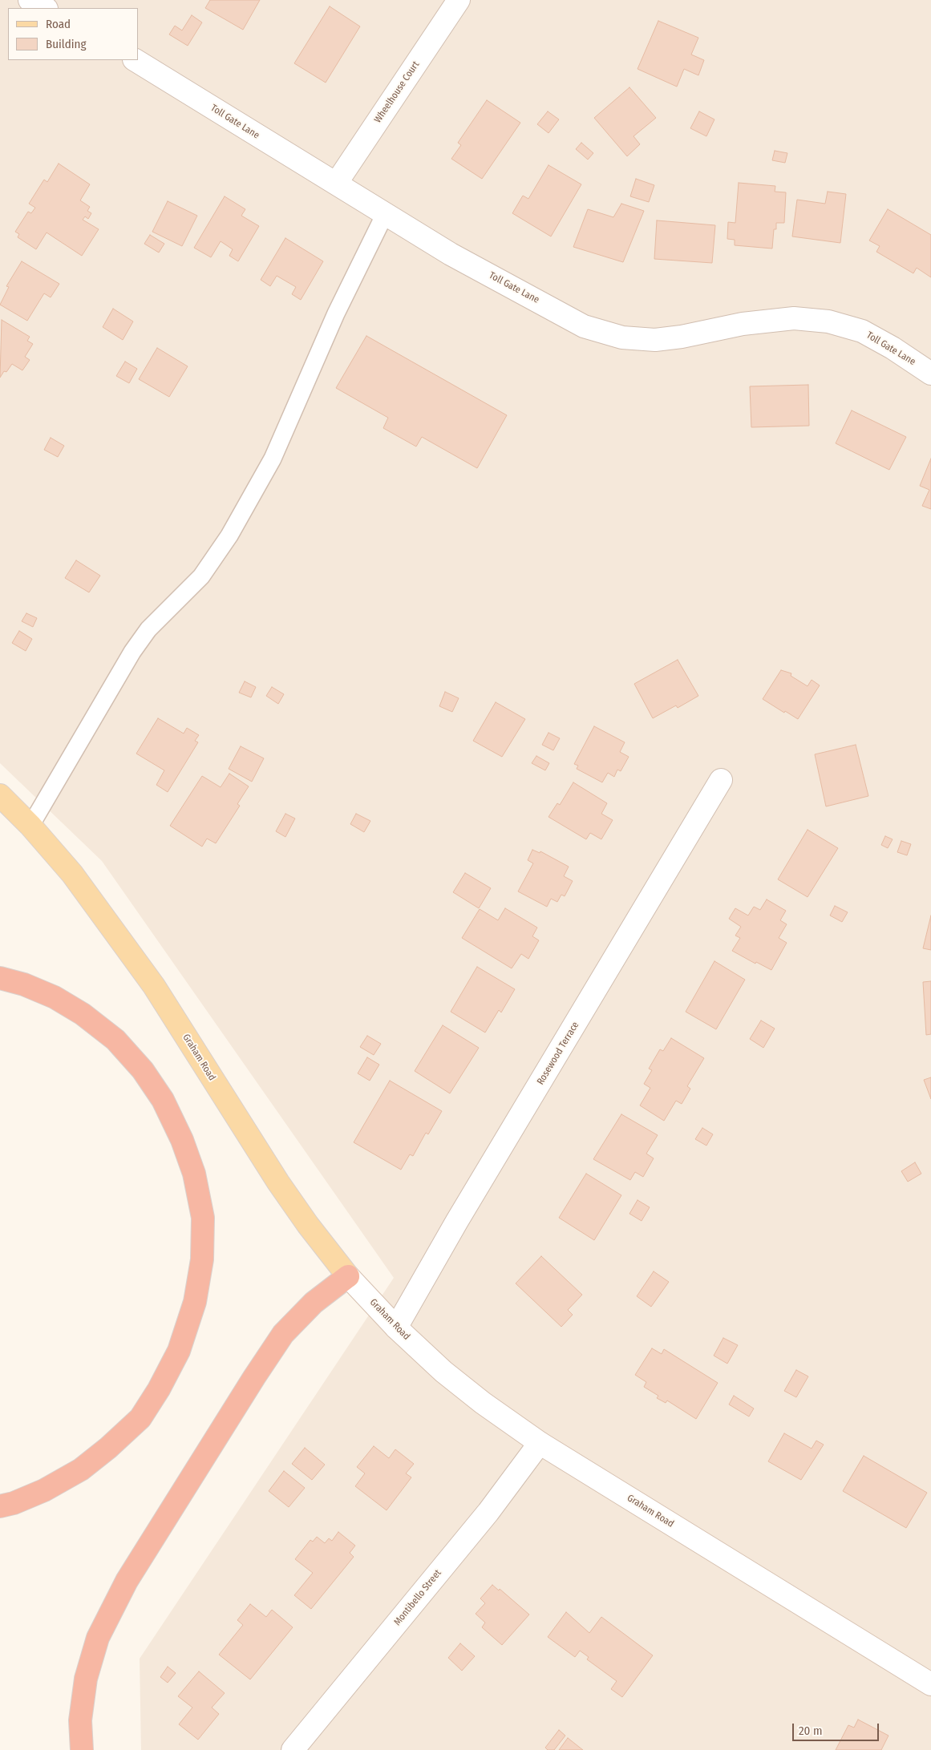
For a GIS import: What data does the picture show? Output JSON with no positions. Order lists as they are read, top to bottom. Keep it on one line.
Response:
{"streets":{"main road":["Graham Road"],"street":["Wheelhouse Court","Toll Gate Lane","Rosewood Terrace","Montibello Street"]},"crossings":[["Wheelhouse Court","Toll Gate Lane"],["Rosewood Terrace","Graham Road"],["Graham Road","Montibello Street"]],"legend":["Road","Building"],"scale_bar":"20 m"}
